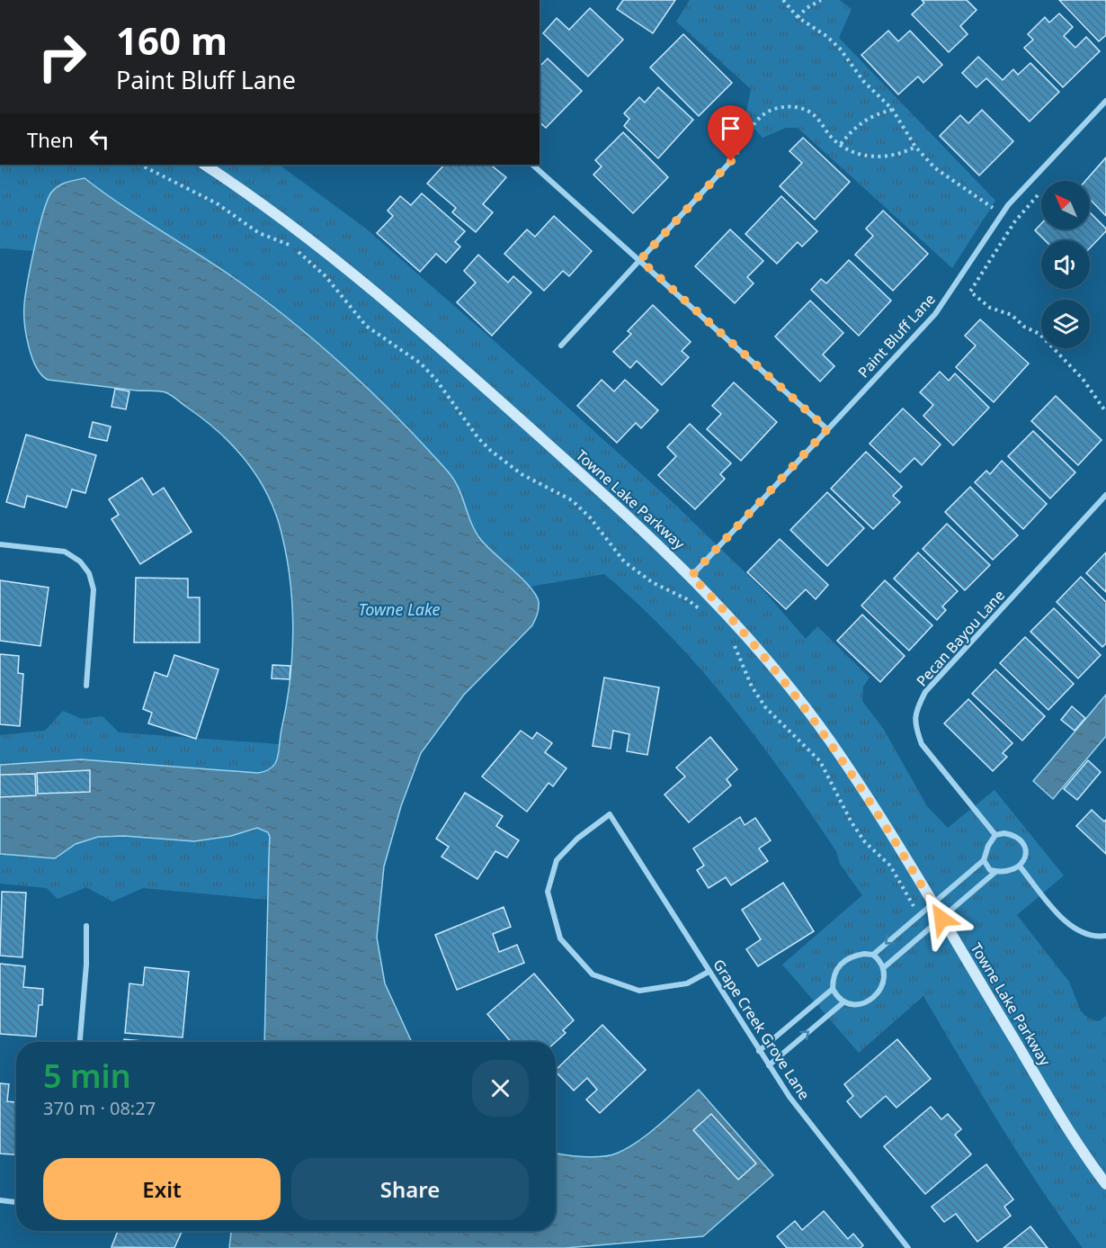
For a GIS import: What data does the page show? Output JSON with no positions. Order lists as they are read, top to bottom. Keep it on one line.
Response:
{"streets":{"street":["Paint Bluff Lane","Towne Lake Parkway","Pecan Bayou Lane","Grape Creek Grove Lane"]},"crossings":[["Paint Bluff Lane","Towne Lake Parkway"]],"water":["Towne Lake"],"north":"top left","page":{"turn":["160 m","Paint Bluff Lane"],"then":"Then","heading":["5 min","370 m · 08:27"],"buttons":["Exit","Share"]}}
